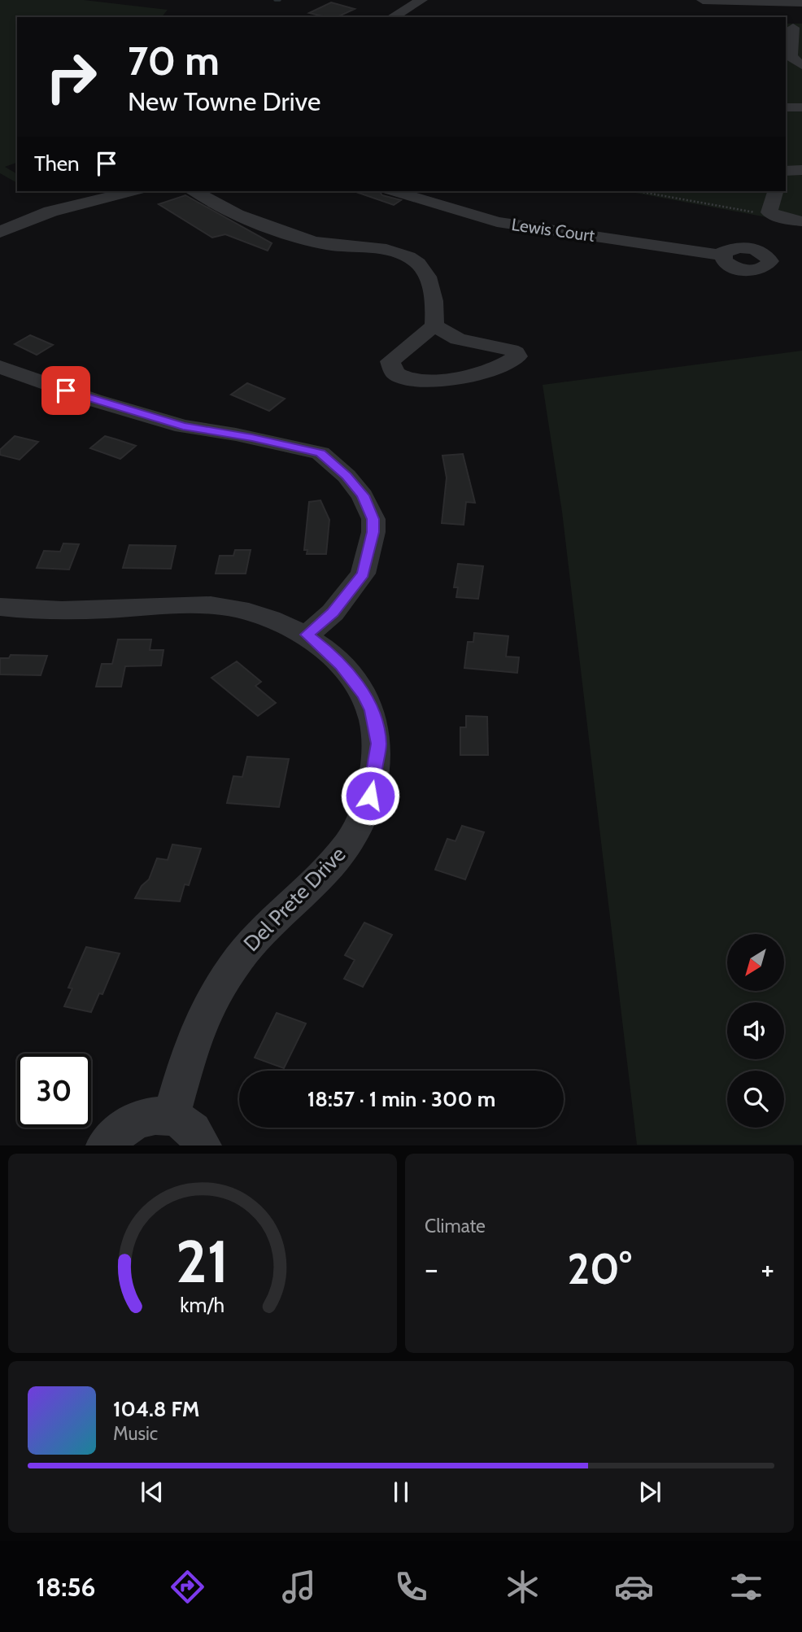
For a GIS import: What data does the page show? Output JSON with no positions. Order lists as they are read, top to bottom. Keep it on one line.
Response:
{"streets":{"street":["Lewis Court","Del Prete Drive"]},"north":"bottom left","page":{"turn":["70 m","New Towne Drive"],"then":"Then","limit":"30","trip":"18:57 · 1 min · 300 m","tile":"Climate","heat":["−","20°","+"],"song":["104.8 FM","Music"],"tabs":"18:56","gauge":["21","km/h"]}}
